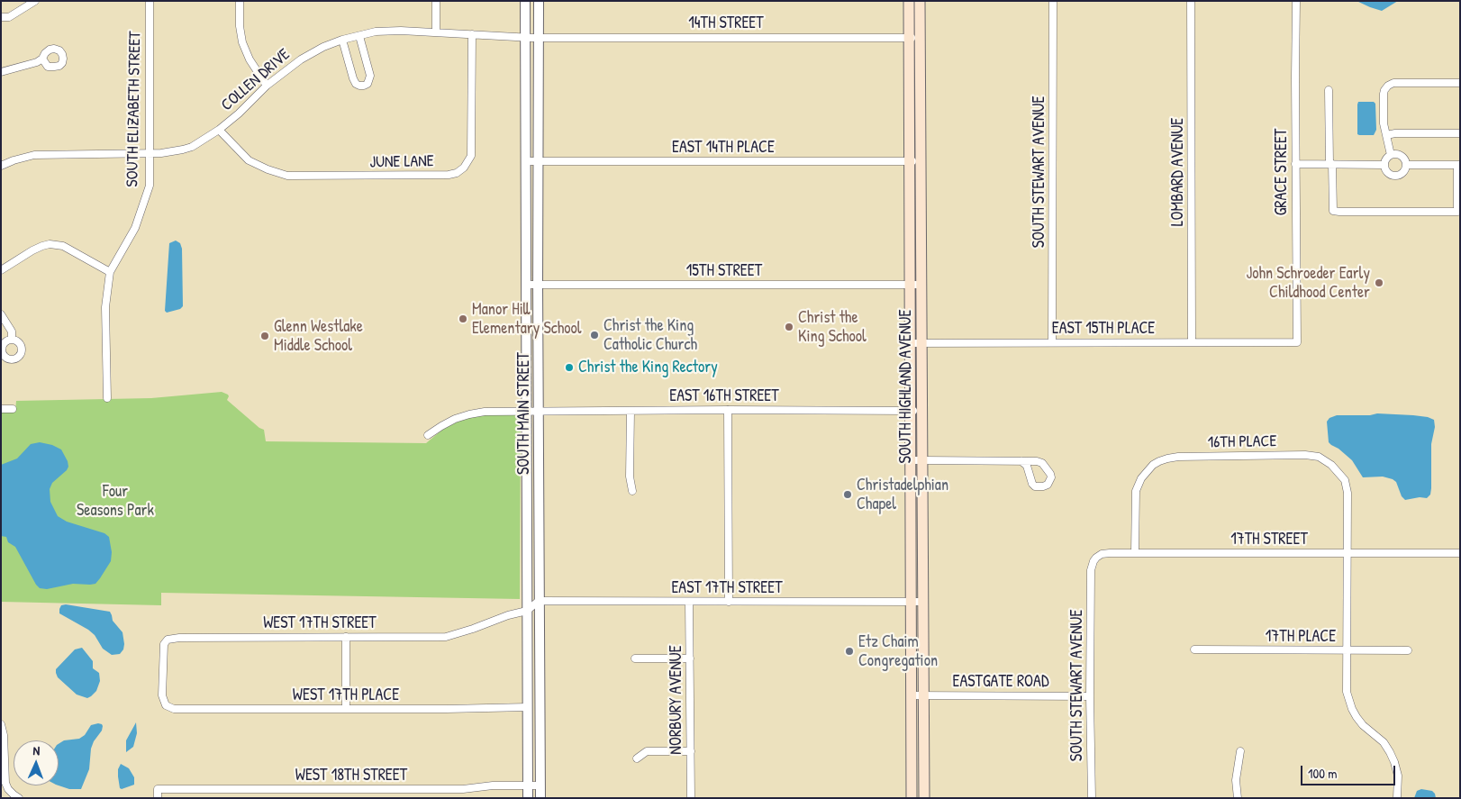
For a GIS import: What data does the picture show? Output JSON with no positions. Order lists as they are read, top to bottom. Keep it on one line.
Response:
{"streets":{"main road":["SOUTH HIGHLAND AVENUE"],"street":["14TH STREET","COLLEN DRIVE","SOUTH ELIZABETH STREET","EAST 14TH PLACE","JUNE LANE","SOUTH STEWART AVENUE","LOMBARD AVENUE","GRACE STREET","15TH STREET","EAST 15TH PLACE","EAST 16TH STREET","SOUTH MAIN STREET","16TH PLACE","17TH STREET","EAST 17TH STREET","WEST 17TH STREET","17TH PLACE","EASTGATE ROAD","WEST 17TH PLACE","NORBURY AVENUE","WEST 18TH STREET"]},"crossings":[["14TH STREET","COLLEN DRIVE"],["14TH STREET","SOUTH HIGHLAND AVENUE"],["14TH STREET","SOUTH MAIN STREET"],["COLLEN DRIVE","SOUTH ELIZABETH STREET"],["COLLEN DRIVE","JUNE LANE"],["COLLEN DRIVE","SOUTH MAIN STREET"],["EAST 14TH PLACE","SOUTH HIGHLAND AVENUE"],["EAST 14TH PLACE","SOUTH MAIN STREET"],["SOUTH STEWART AVENUE","EAST 15TH PLACE"],["SOUTH STEWART AVENUE","17TH STREET"],["SOUTH STEWART AVENUE","EASTGATE ROAD"],["LOMBARD AVENUE","EAST 15TH PLACE"],["GRACE STREET","EAST 15TH PLACE"],["15TH STREET","SOUTH HIGHLAND AVENUE"],["15TH STREET","SOUTH MAIN STREET"],["EAST 15TH PLACE","SOUTH HIGHLAND AVENUE"],["SOUTH HIGHLAND AVENUE","EAST 16TH STREET"],["SOUTH HIGHLAND AVENUE","EAST 17TH STREET"],["SOUTH HIGHLAND AVENUE","EASTGATE ROAD"],["EAST 16TH STREET","SOUTH MAIN STREET"],["SOUTH MAIN STREET","EAST 17TH STREET"],["SOUTH MAIN STREET","WEST 17TH STREET"],["SOUTH MAIN STREET","WEST 17TH PLACE"],["SOUTH MAIN STREET","WEST 18TH STREET"],["16TH PLACE","17TH STREET"],["16TH PLACE","17TH PLACE"],["EAST 17TH STREET","WEST 17TH STREET"],["EAST 17TH STREET","NORBURY AVENUE"],["WEST 17TH STREET","WEST 17TH PLACE"]],"parks":["Four Seasons Park"],"places":["John Schroeder Early Childhood Center","Manor Hill Elementary School","Christ the King School","Christ the King Catholic Church","Glenn Westlake Middle School","Christ the King Rectory","Christadelphian Chapel","Etz Chaim Congregation"],"scale_bar":"100 m","north":"top"}
